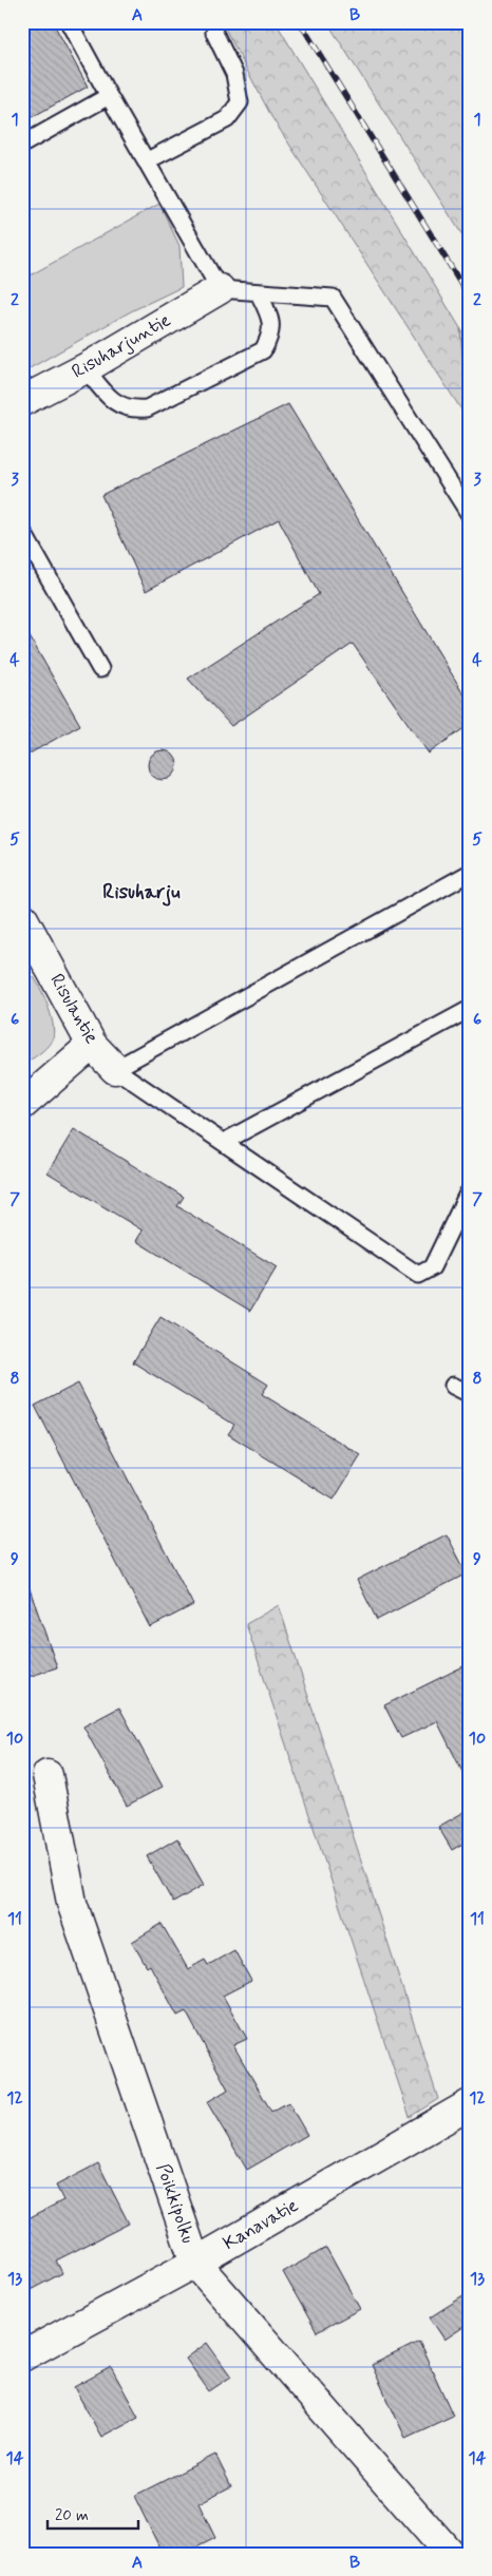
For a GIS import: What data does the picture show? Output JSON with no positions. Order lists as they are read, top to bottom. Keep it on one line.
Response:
{"streets":{"street":["Risuharjuntie","Risulantie","Poikkipolku","Kanavatie"]},"crossings":[["Poikkipolku","Kanavatie"]],"districts":["Risuharju"],"scale_bar":"20 m","grid":{"columns":["A","B"],"rows":["1","2","3","4","5","6","7","8","9","10","11","12","13","14"]}}
